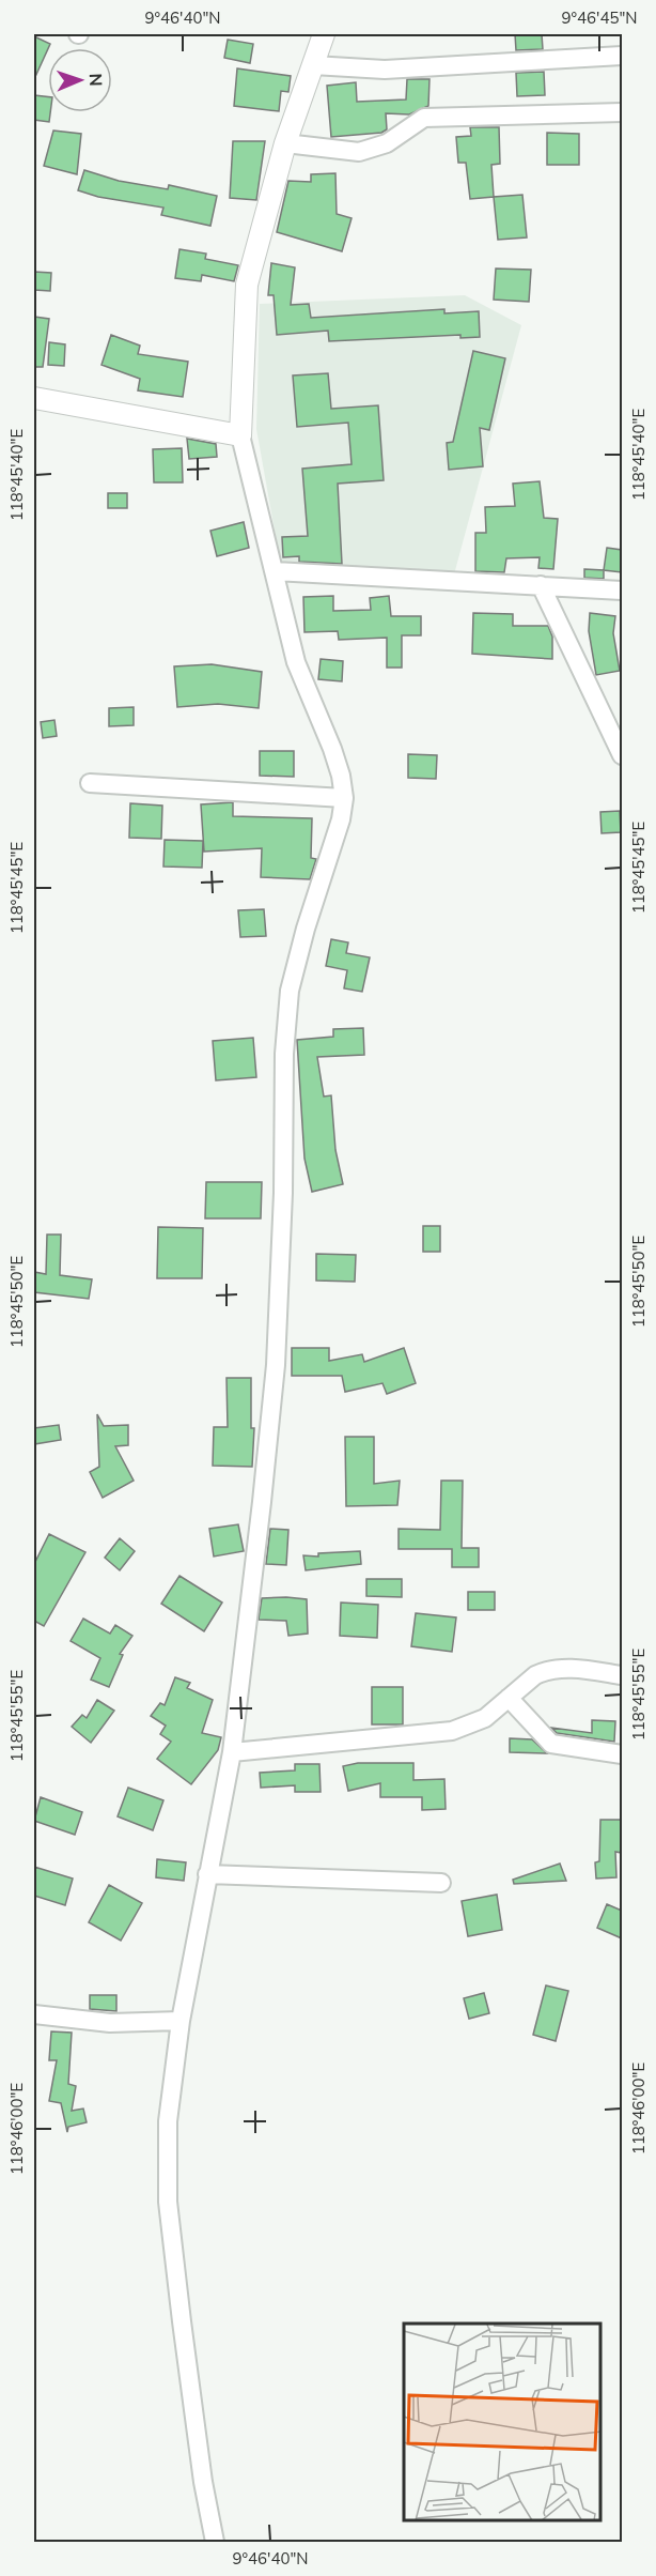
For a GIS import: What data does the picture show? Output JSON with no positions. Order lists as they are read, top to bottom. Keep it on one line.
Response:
{"north":"right","coordinates":["9°46'40\"N","9°46'45\"N","118°45'40\"E","118°45'45\"E","118°45'50\"E","118°45'55\"E","118°46'00\"E"]}
